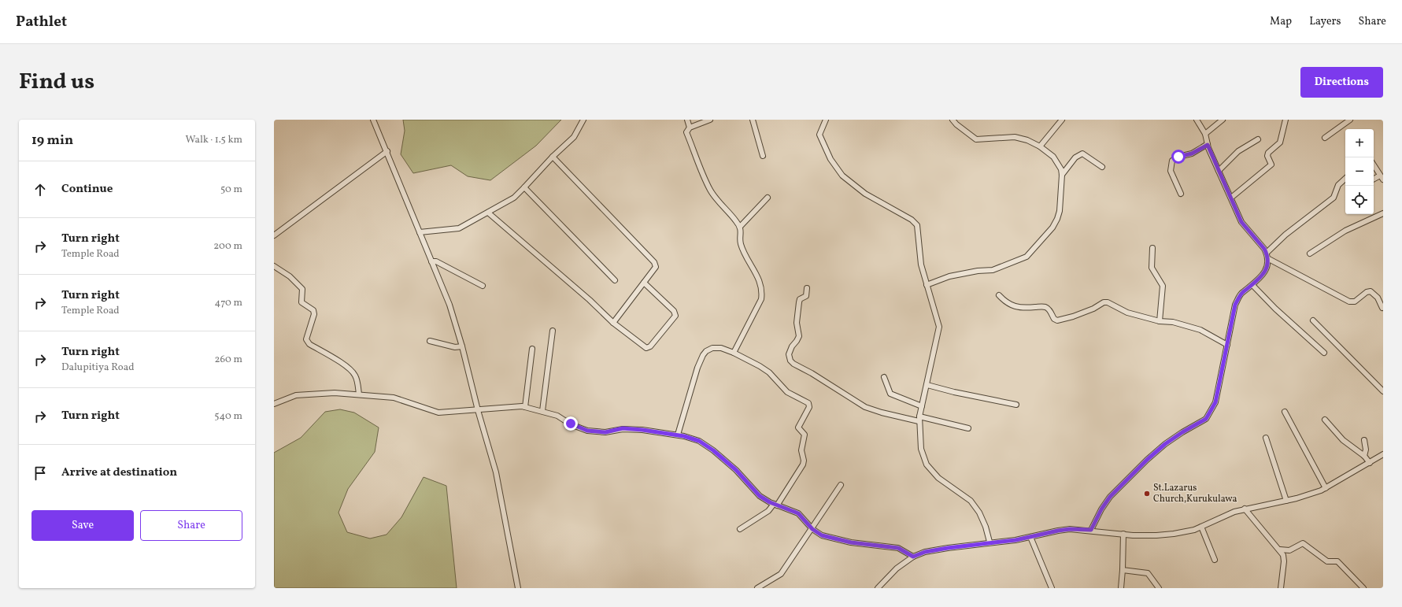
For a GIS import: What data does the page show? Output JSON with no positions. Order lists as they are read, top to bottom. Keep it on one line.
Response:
{"places":["St.Lazarus Church,Kurukulawa"],"page":{"header":"Pathlet","nav":["Map","Layers","Share"],"title":"Find us","buttons":["Directions",["Save","Share"]],"heading":["19 min","Walk · 1.5 km"],"map_buttons":["+","−"],"list":[["Continue","50 m"],["Turn right","Temple Road","200 m"],["Turn right","Temple Road","470 m"],["Turn right","Dalupitiya Road","260 m"],["Turn right","540 m"],"Arrive at destination"]}}
